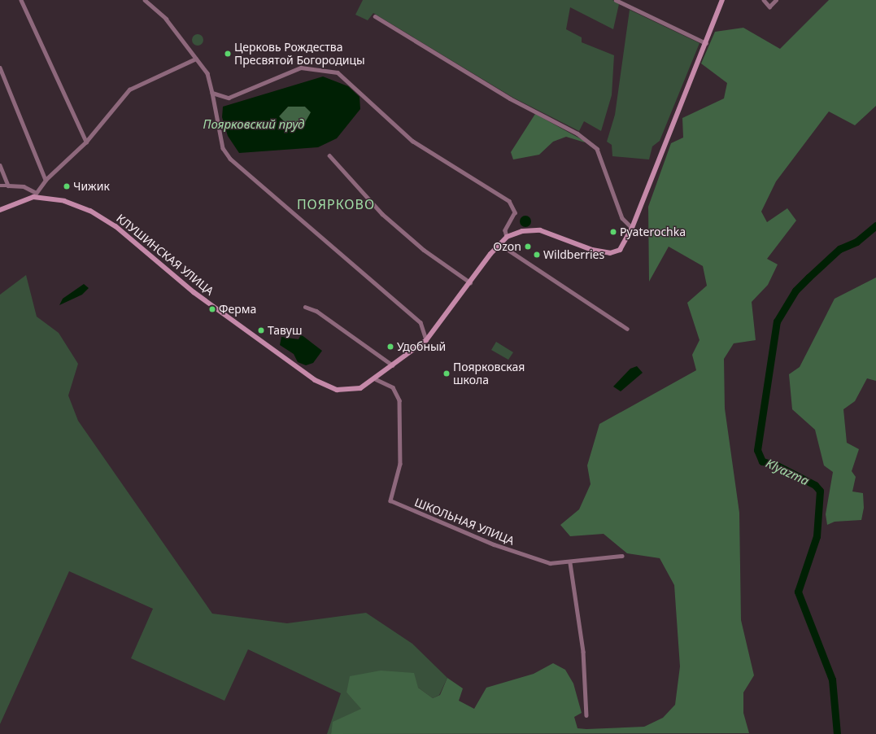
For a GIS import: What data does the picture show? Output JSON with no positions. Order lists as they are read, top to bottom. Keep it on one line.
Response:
{"streets":{"main road":["КЛУШИНСКАЯ УЛИЦА"],"street":["ШКОЛЬНАЯ УЛИЦА"]},"crossings":[["КЛУШИНСКАЯ УЛИЦА","ШКОЛЬНАЯ УЛИЦА"]],"districts":["ПОЯРКОВО"],"water":["Поярковский пруд","Klyazma"],"places":["Церковь Рождества Пресвятой Богородицы","Чижик","Pyaterochka","Ozon","Wildberries","Ферма","Тавуш","Удобный","Поярковская школа"]}
